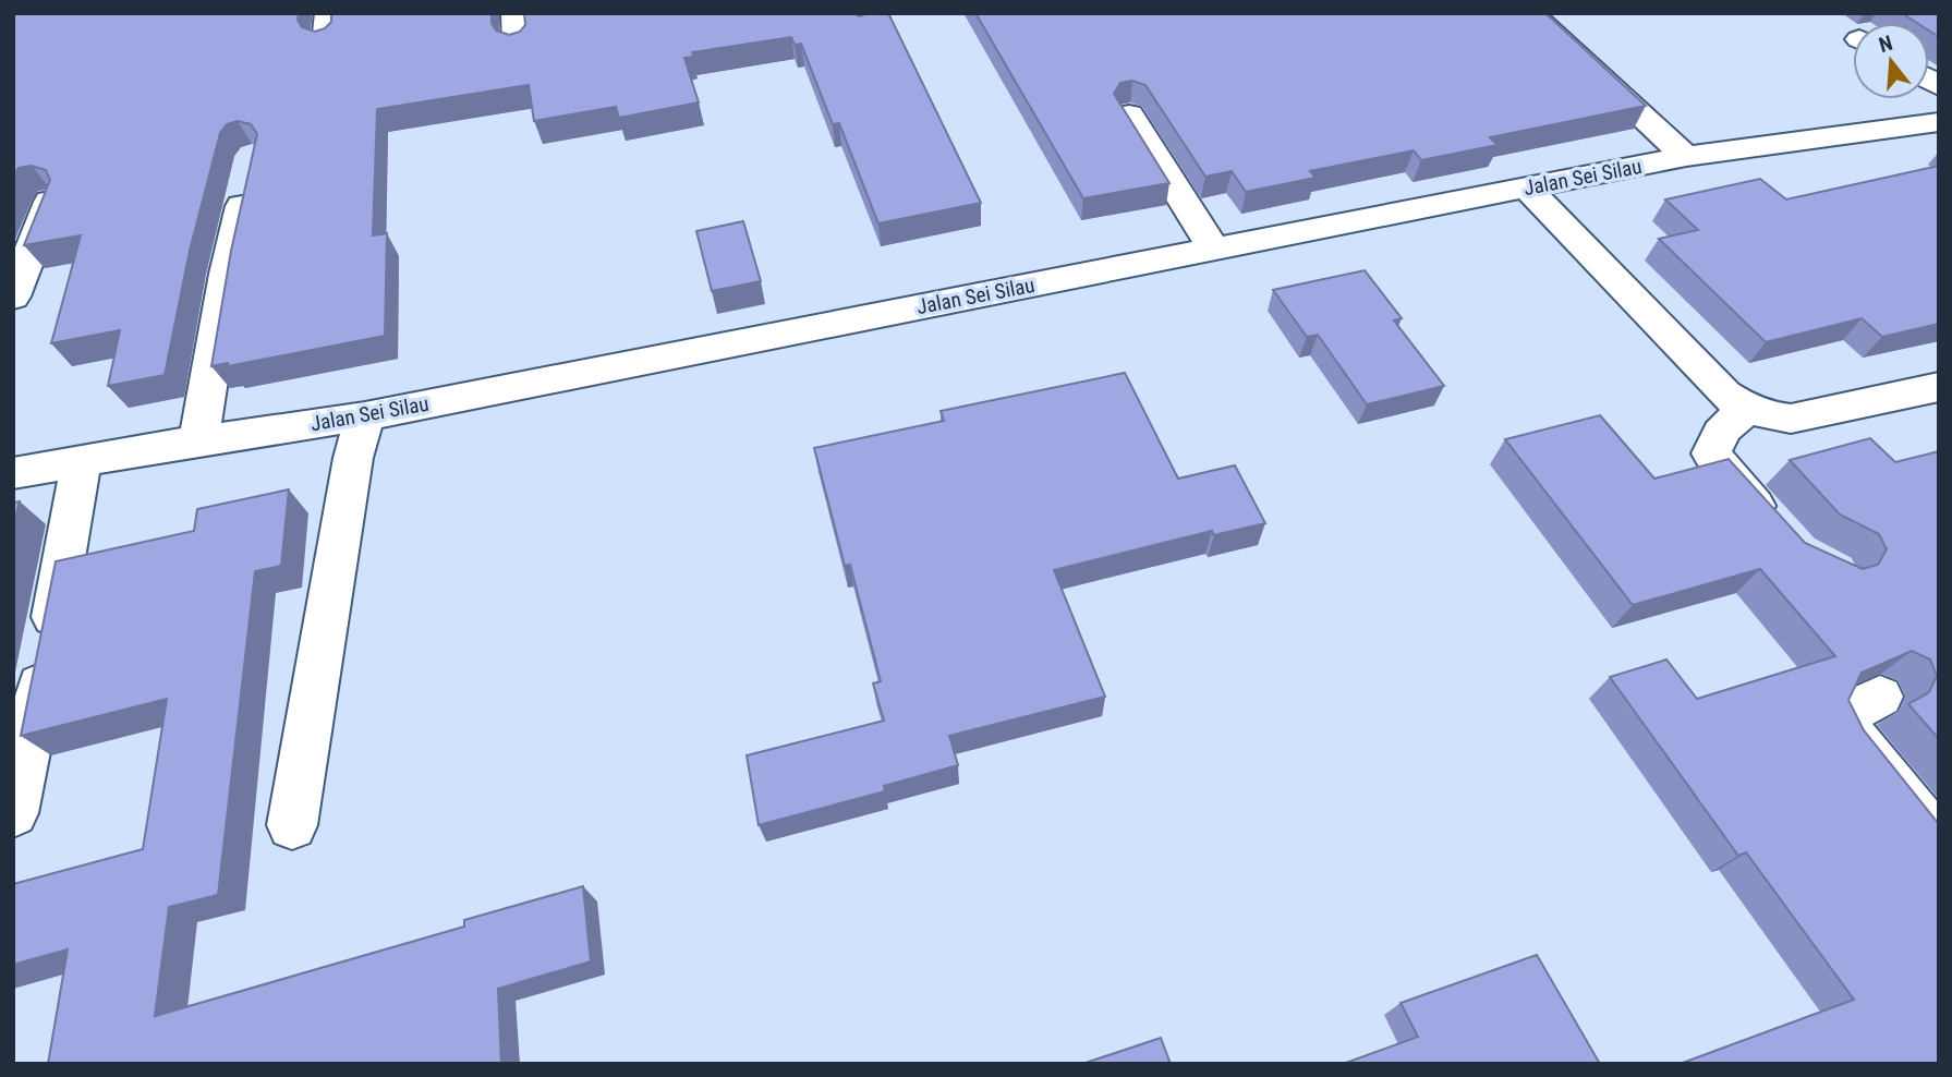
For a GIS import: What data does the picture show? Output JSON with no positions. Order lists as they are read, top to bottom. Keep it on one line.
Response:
{"streets":{"street":["Jalan Sei Silau"]},"north":"top"}
